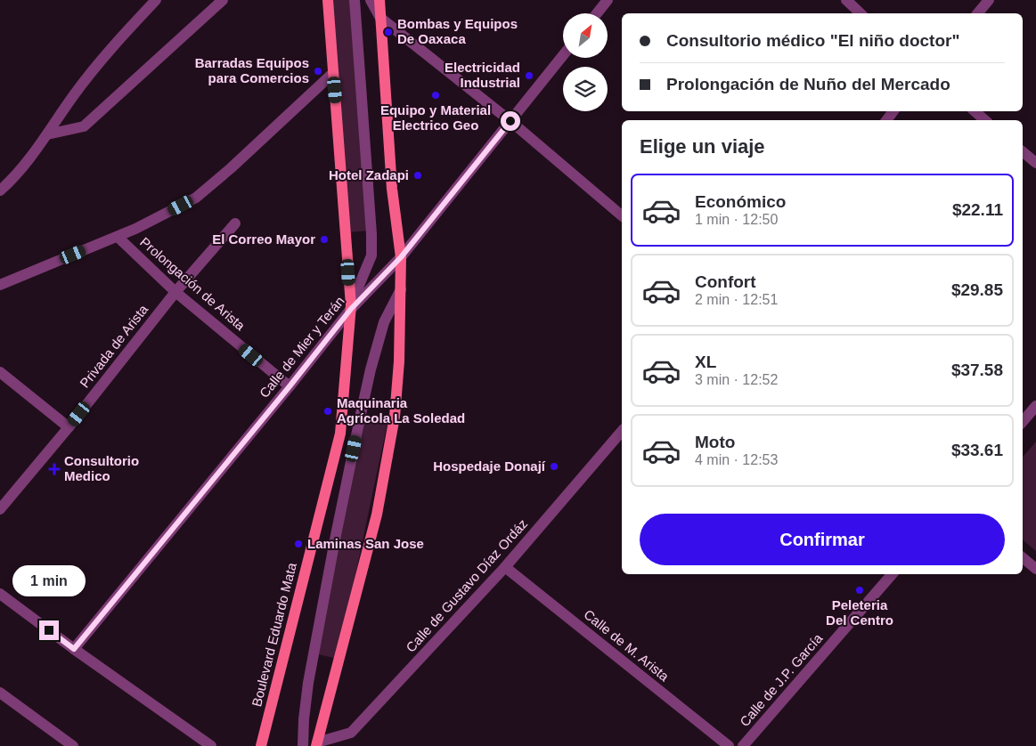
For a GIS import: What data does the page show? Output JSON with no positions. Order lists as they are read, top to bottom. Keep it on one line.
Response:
{"streets":{"main road":["Boulevard Eduardo Mata"],"street":["Prolongación de Arista","Privada de Arista","Calle de Mier y Terán","Calle de Gustavo Díaz Ordáz","Calle de M. Arista","Calle de J.P. García"]},"crossings":[["Prolongación de Arista","Privada de Arista"],["Prolongación de Arista","Calle de Mier y Terán"],["Calle de Mier y Terán","Boulevard Eduardo Mata"],["Calle de Gustavo Díaz Ordáz","Calle de M. Arista"]],"places":{"other":["Bombas y Equipos De Oaxaca","Barradas Equipos para Comercios","Electricidad Industrial","Equipo y Material Electrico Geo","Hotel Zadapi","El Correo Mayor","Maquinaria Agrícola La Soledad","Hospedaje Donají","Laminas San Jose","Peleteria Del Centro"],"health":["Consultorio Medico"]},"north":"top right","page":{"banner":["Consultorio médico \"El niño doctor\"","Prolongación de Nuño del Mercado"],"heading":"Elige un viaje","list":[{"name":"Económico","note":"1 min · 12:50","value":"$22.11"},{"name":"Confort","note":"2 min · 12:51","value":"$29.85"},{"name":"XL","note":"3 min · 12:52","value":"$37.58"},{"name":"Moto","note":"4 min · 12:53","value":"$33.61"}],"buttons":"Confirmar","bubble":"1 min"}}
